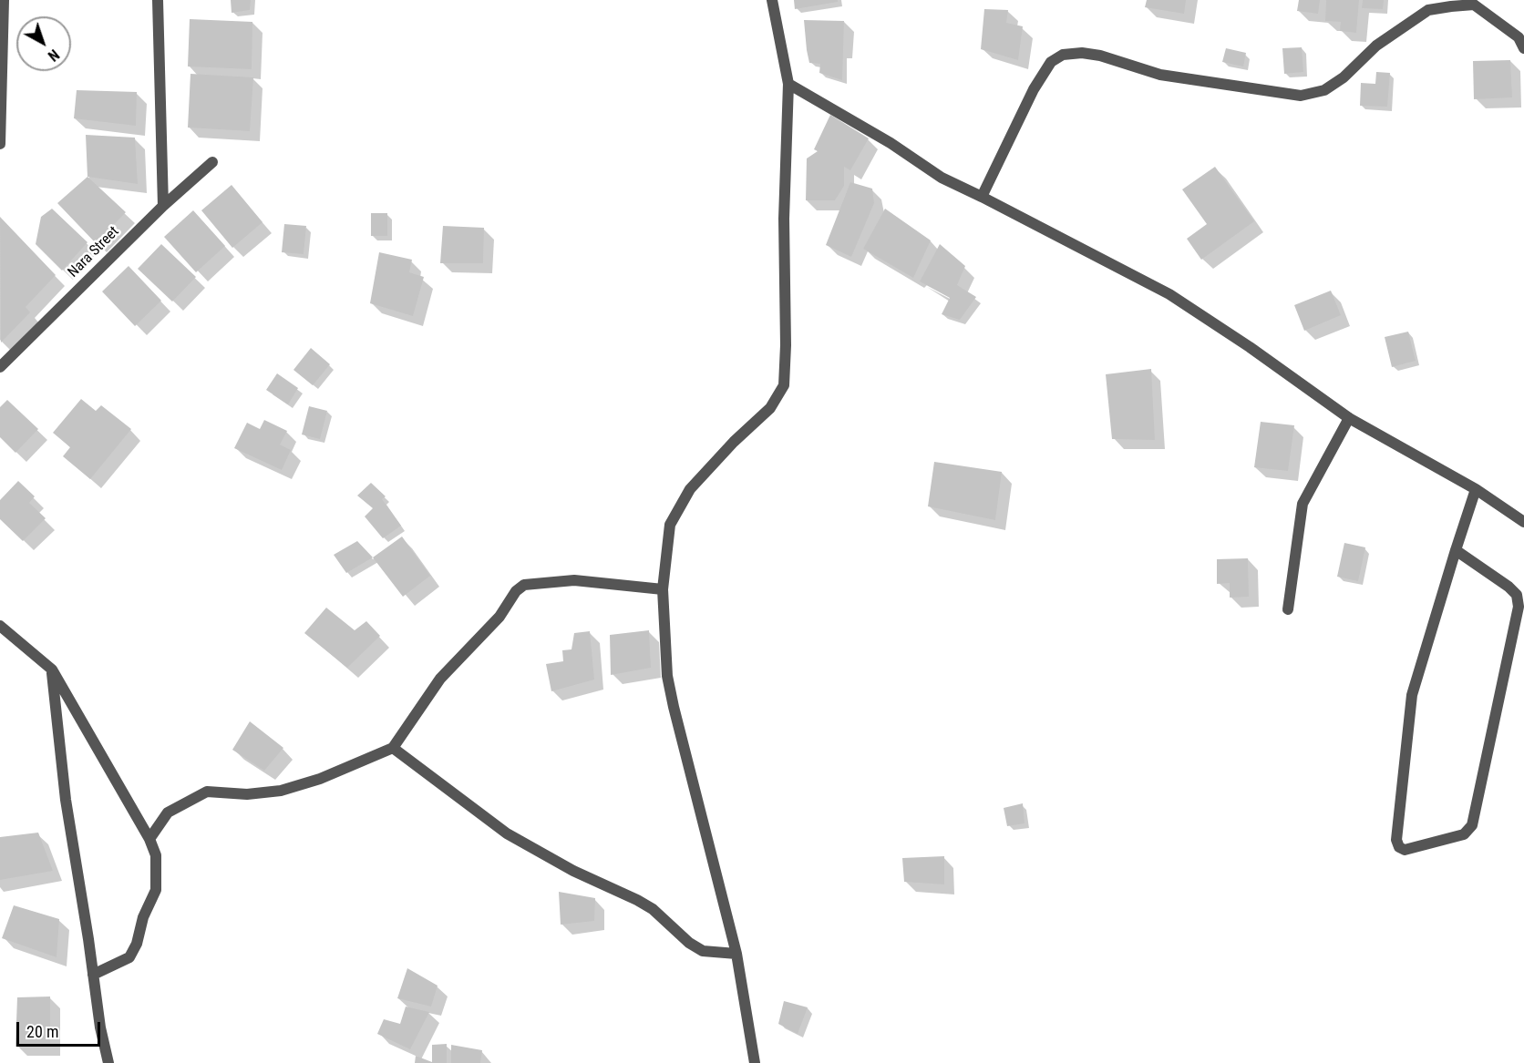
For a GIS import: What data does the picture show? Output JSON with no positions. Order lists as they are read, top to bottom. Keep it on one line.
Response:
{"streets":{"street":["Nara Street"]},"scale_bar":"20 m","north":"bottom right"}
